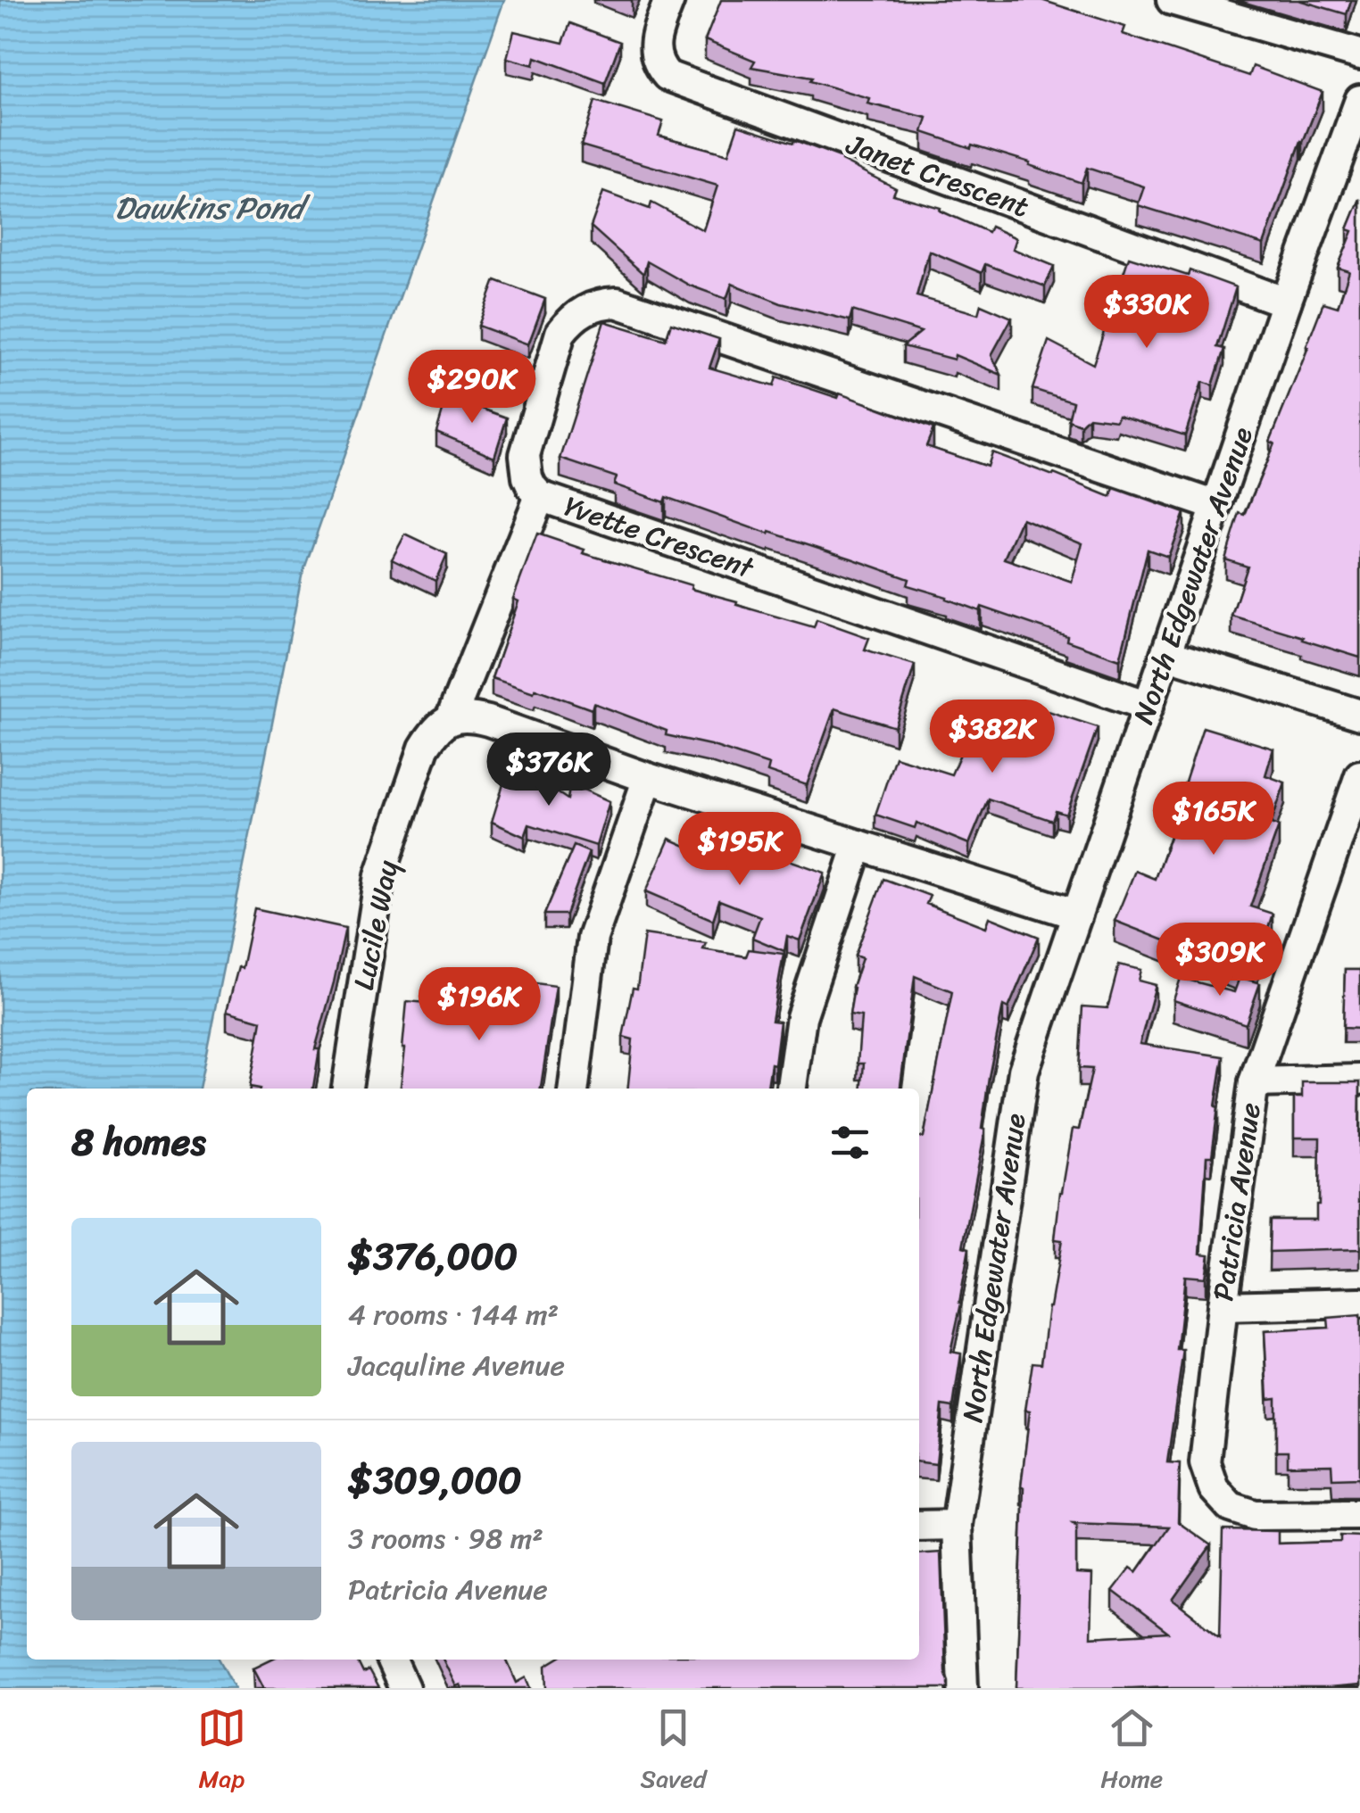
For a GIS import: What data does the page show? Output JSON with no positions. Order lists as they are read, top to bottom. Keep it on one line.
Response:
{"streets":{"street":["Janet Crescent","Yvette Crescent","North Edgewater Avenue","Lucile Way","Patricia Avenue"]},"crossings":[["Janet Crescent","North Edgewater Avenue"],["Yvette Crescent","North Edgewater Avenue"],["Yvette Crescent","Lucile Way"]],"water":["Dawkins Pond"],"page":{"price":["$330K","$290K","$382K","$376K","$165K","$195K","$309K","$196K"],"heading":"8 homes","list":[{"name":"$376,000","note":"4 rooms · 144 m² · Jacquline Avenue"},{"name":"$309,000","note":"3 rooms · 98 m² · Patricia Avenue"}],"tabs":["Map","Saved","Home"]}}
